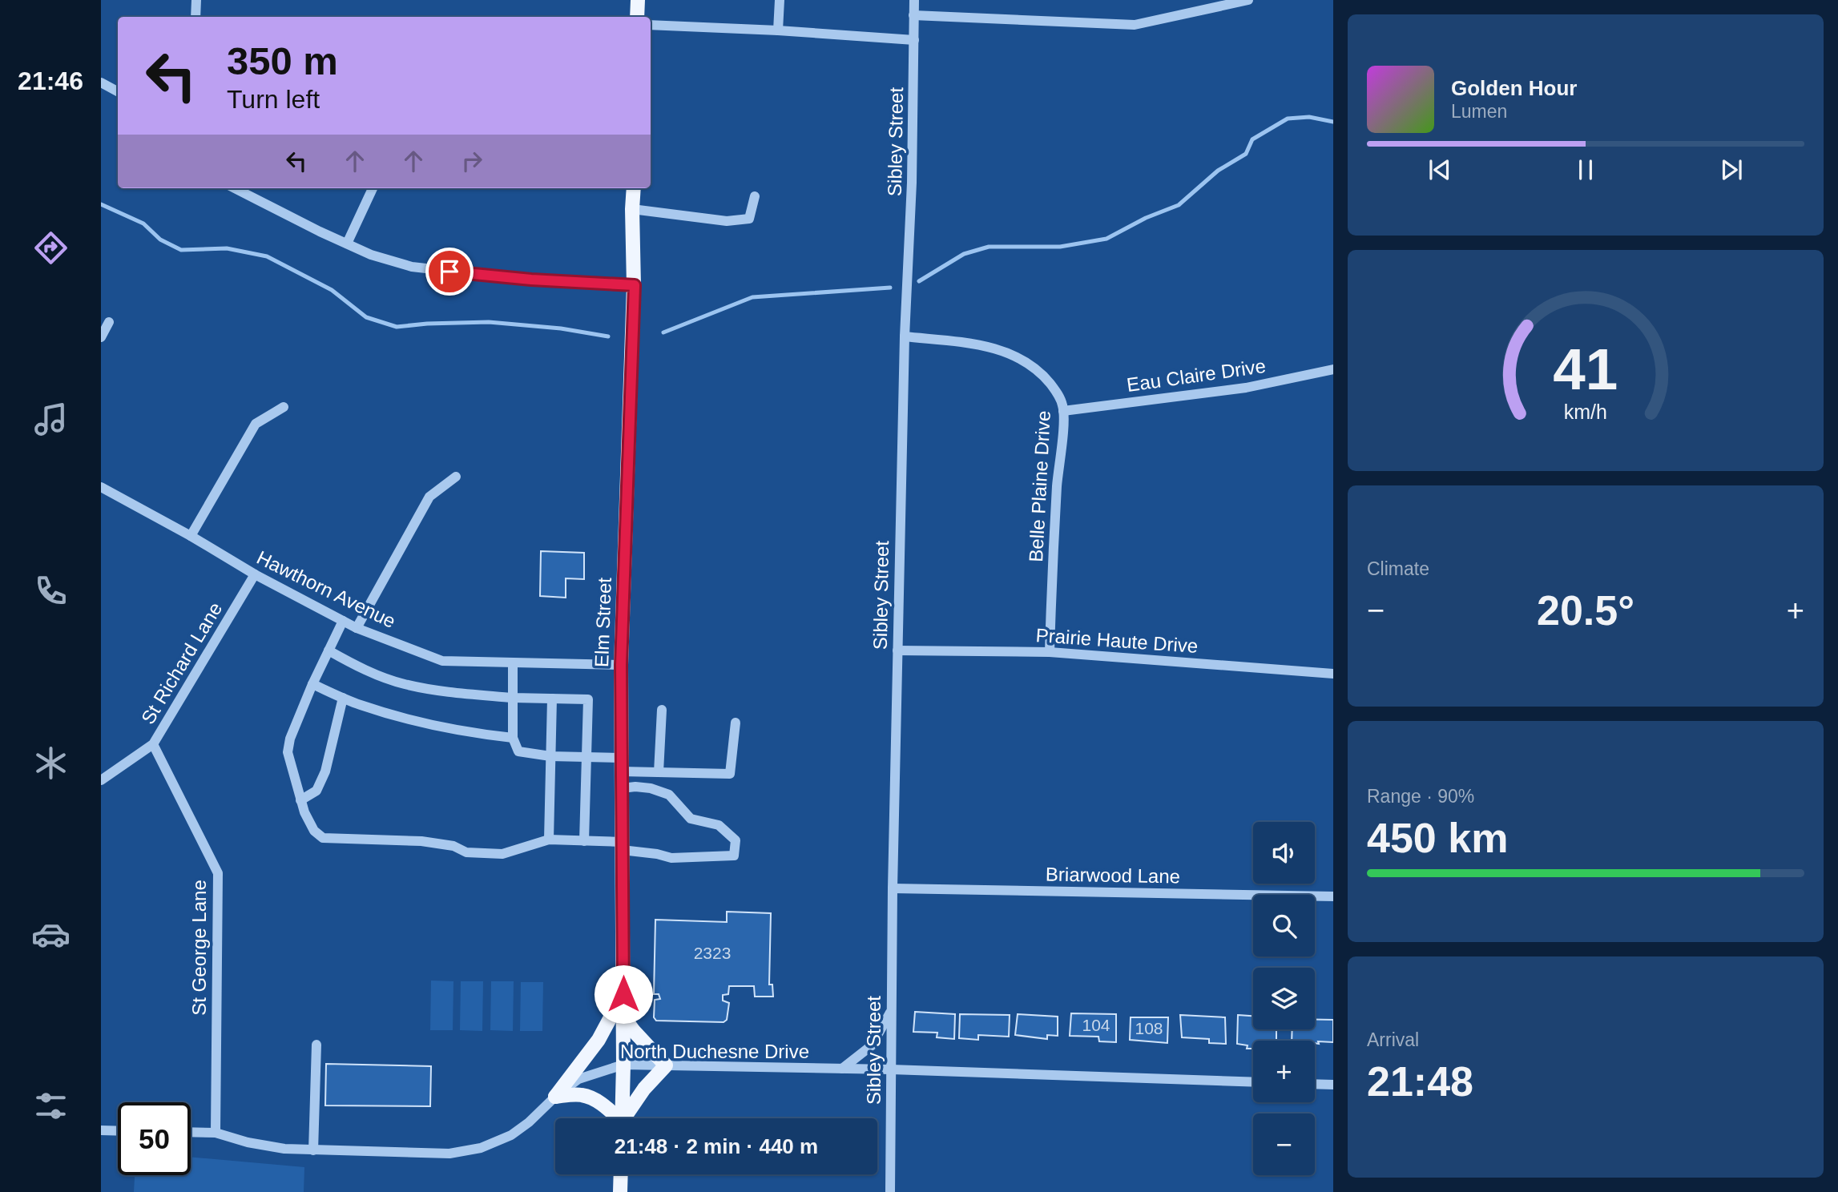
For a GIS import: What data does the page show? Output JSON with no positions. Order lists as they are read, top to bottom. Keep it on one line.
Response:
{"streets":{"main road":["Elm Street"],"street":["Sibley Street","Eau Claire Drive","Belle Plaine Drive","Hawthorn Avenue","Prairie Haute Drive","St Richard Lane","Briarwood Lane","St George Lane","North Duchesne Drive"]},"crossings":[["Sibley Street","Belle Plaine Drive"],["Sibley Street","Prairie Haute Drive"],["Sibley Street","Briarwood Lane"],["Sibley Street","North Duchesne Drive"],["Eau Claire Drive","Belle Plaine Drive"],["Belle Plaine Drive","Prairie Haute Drive"],["Hawthorn Avenue","Elm Street"],["Hawthorn Avenue","St Richard Lane"],["Elm Street","North Duchesne Drive"],["St Richard Lane","St George Lane"],["St George Lane","North Duchesne Drive"]],"house_numbers":["2323","104","108"],"page":{"tabs":"21:46","turn":["350 m","Turn left"],"song":["Golden Hour","Lumen"],"tile":["Climate",["Range · 90%","450 km"],["Arrival","21:48"]],"heat":["−","20.5°","+"],"map_buttons":["+","−"],"limit":"50","trip":"21:48 · 2 min · 440 m","gauge":["41","km/h"]}}
